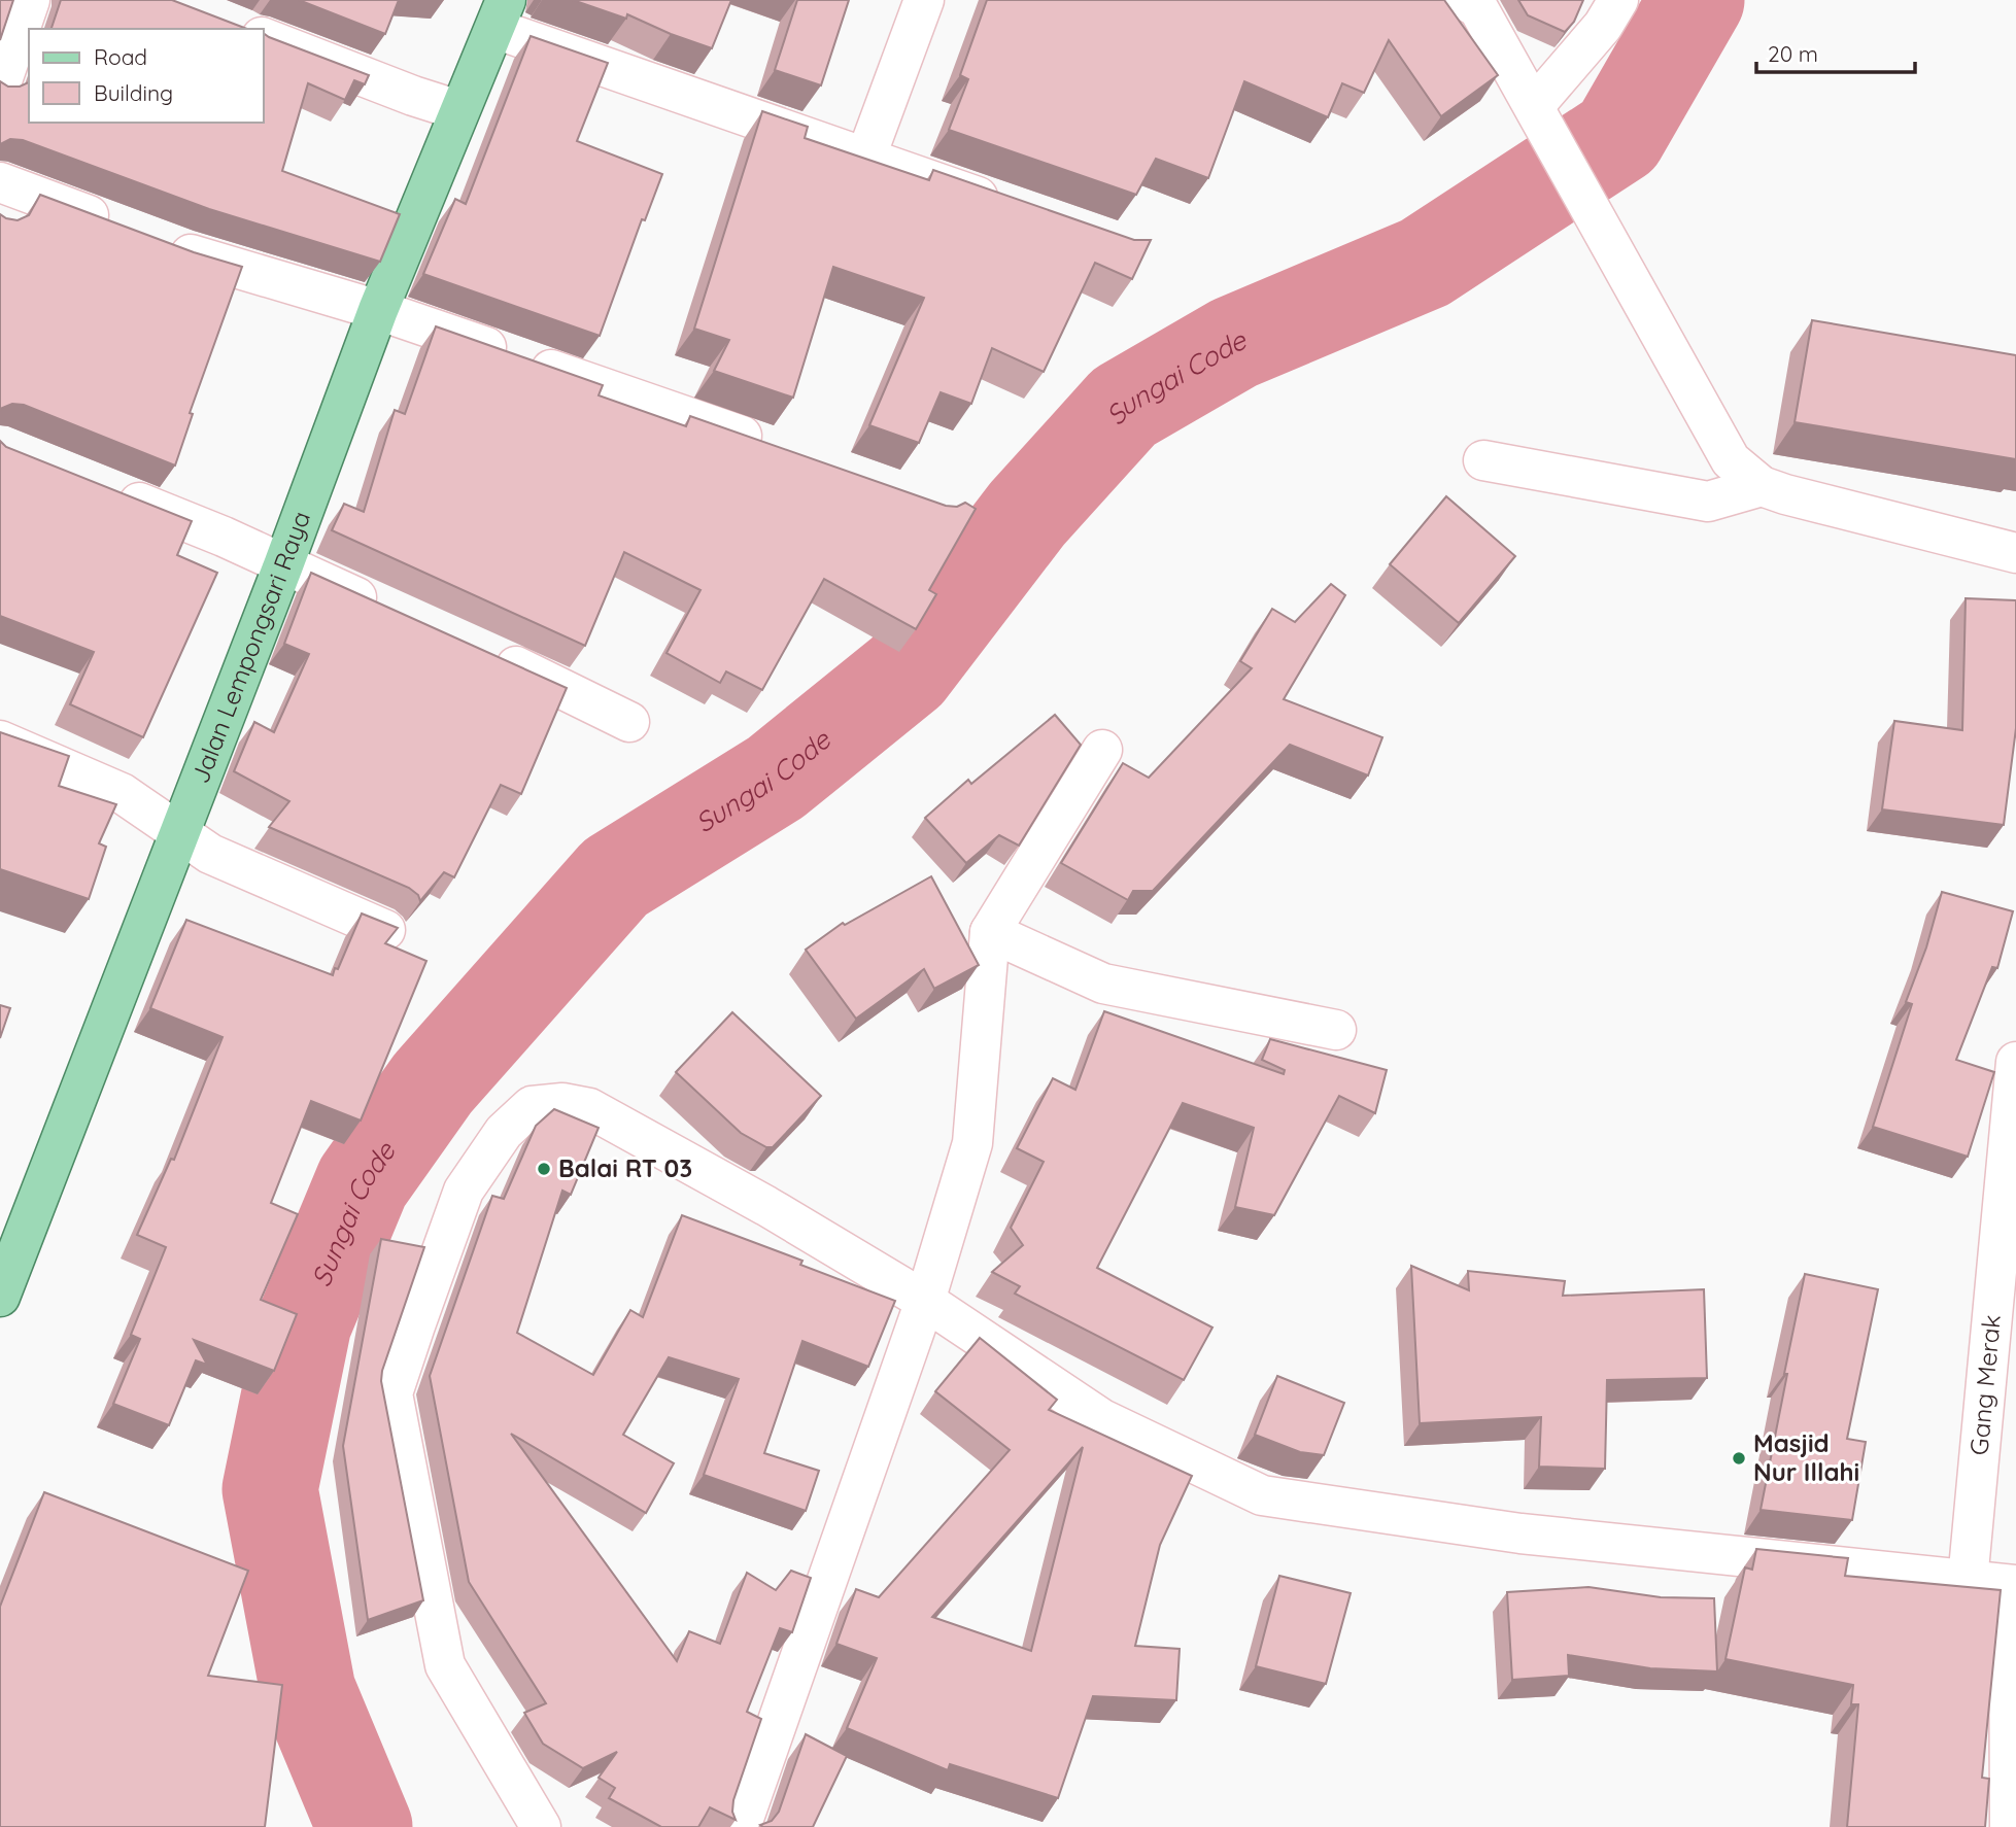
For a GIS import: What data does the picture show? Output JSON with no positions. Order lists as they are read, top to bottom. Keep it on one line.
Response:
{"streets":{"main road":["Jalan Lempongsari Raya"],"street":["Gang Merak"]},"water":["Sungai Code"],"places":["Balai RT 03","Masjid Nur Illahi"],"legend":["Road","Building"],"scale_bar":"20 m"}
